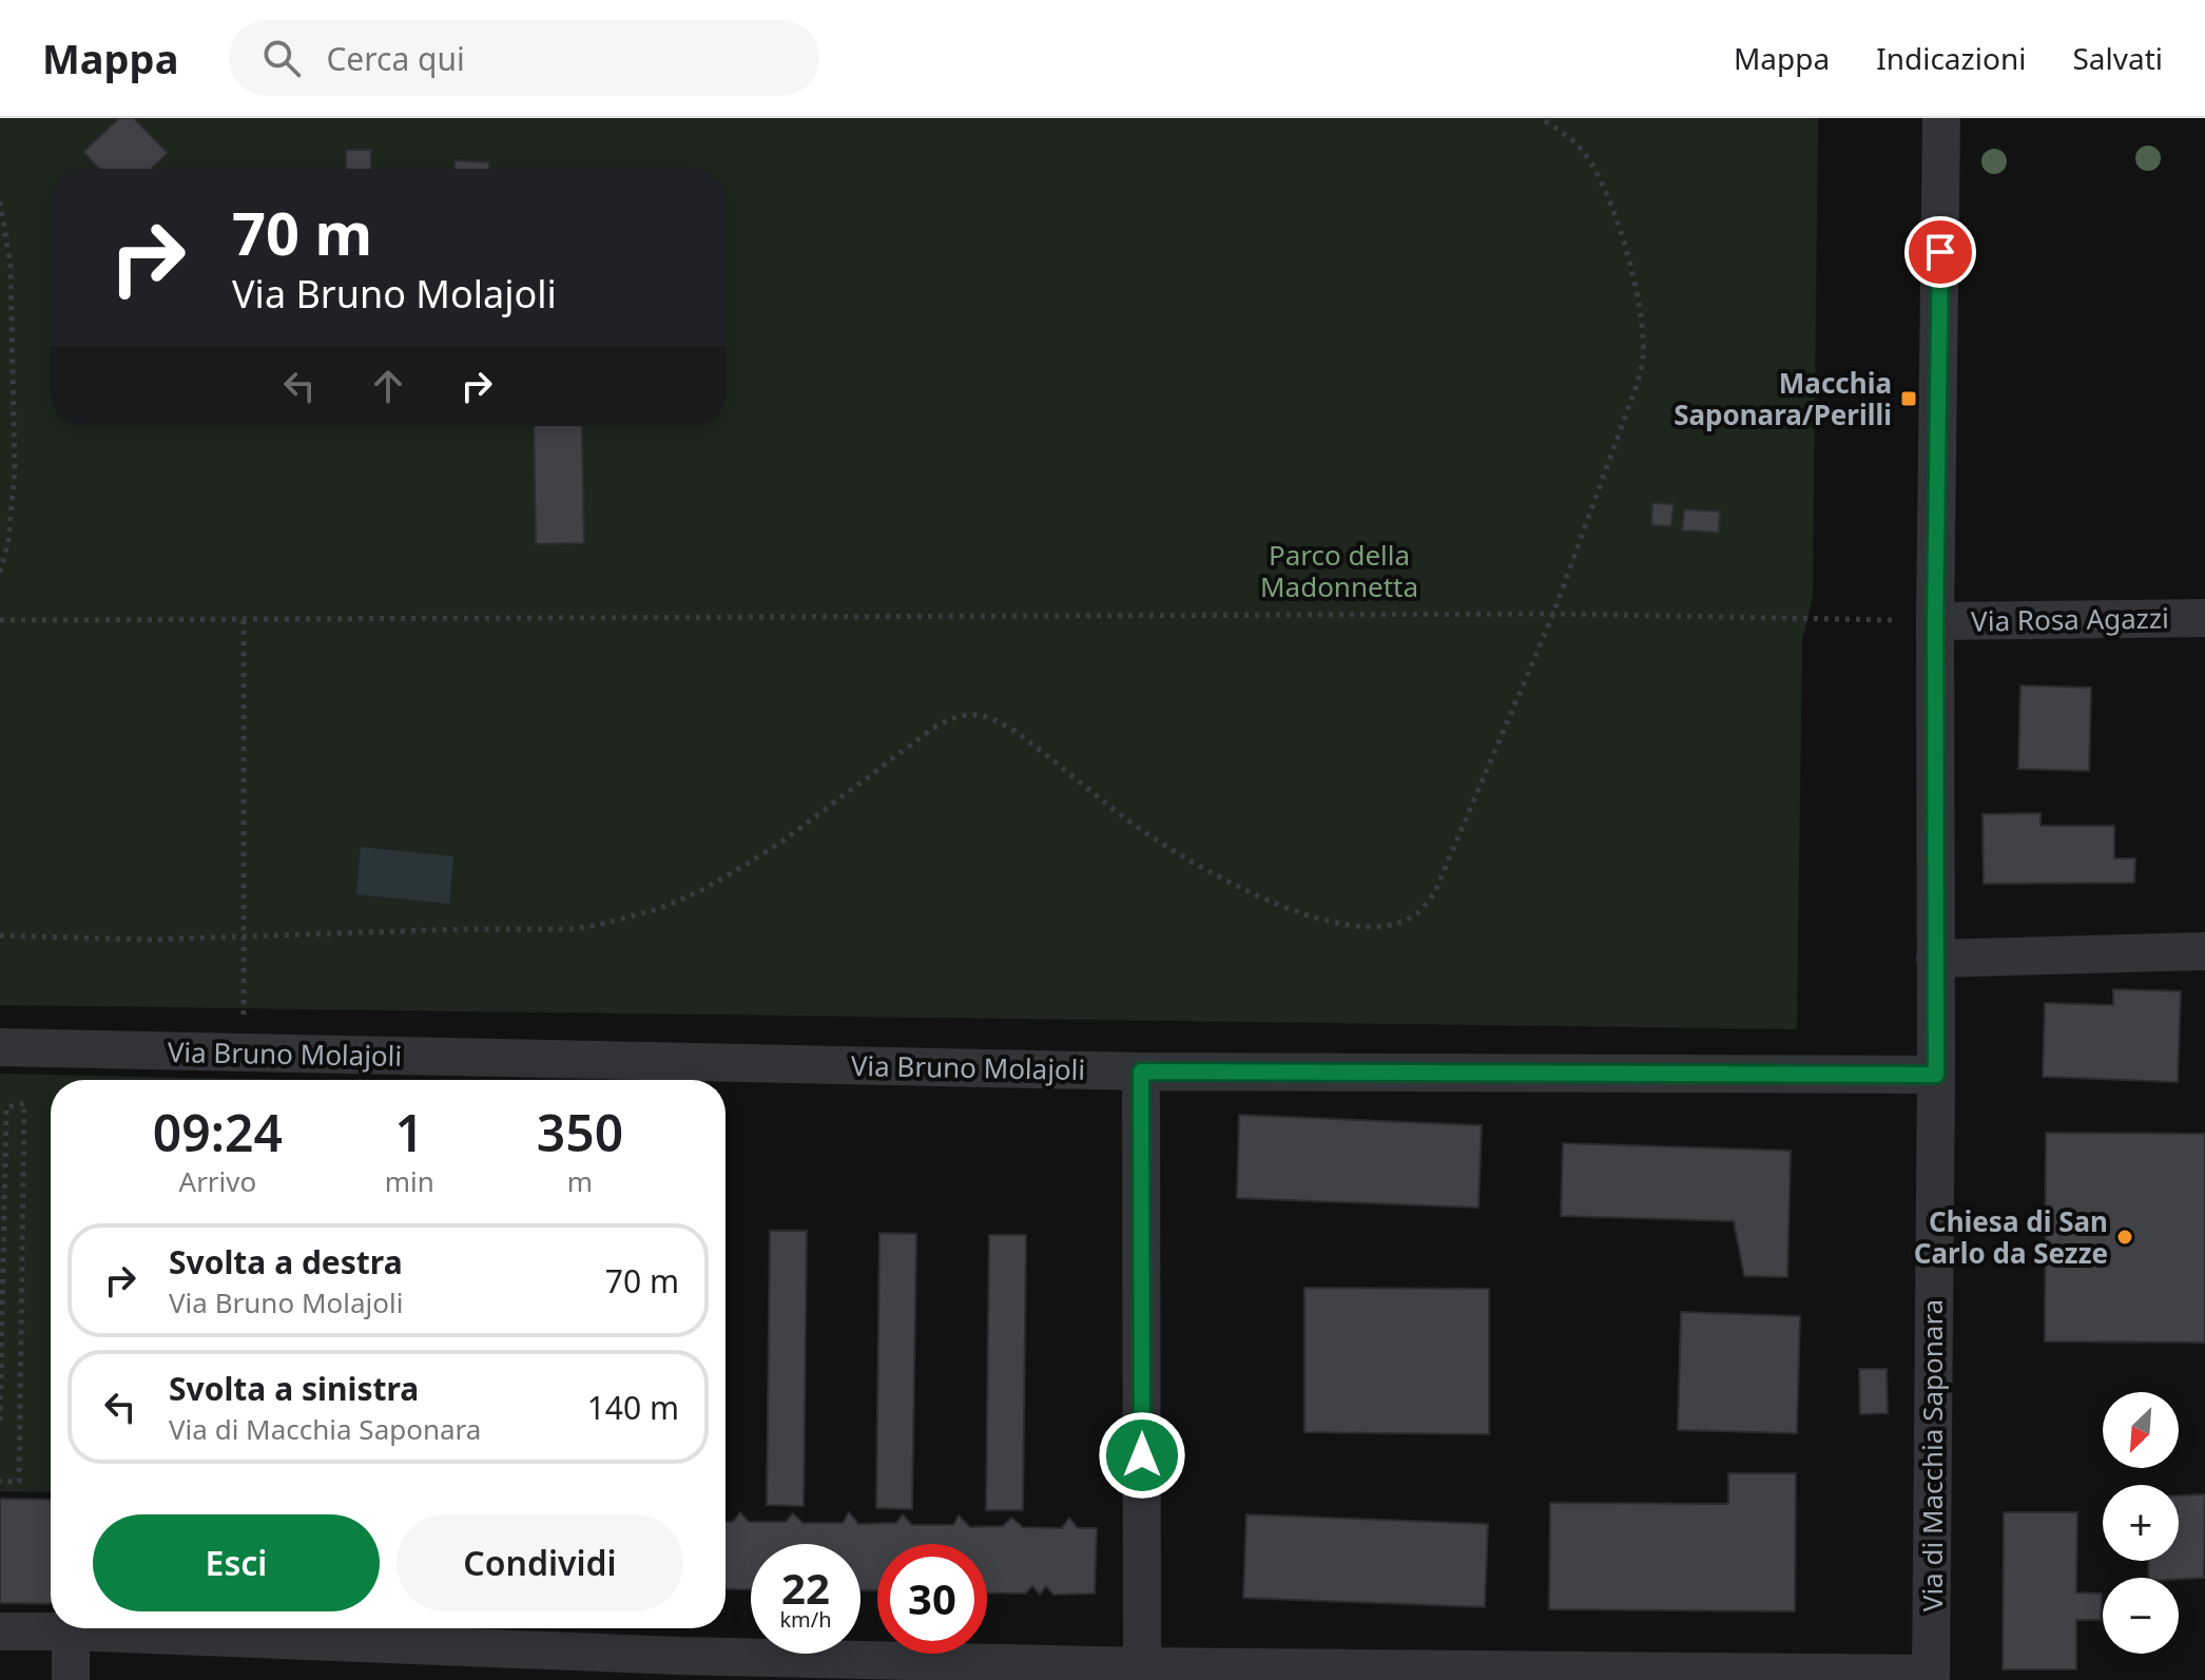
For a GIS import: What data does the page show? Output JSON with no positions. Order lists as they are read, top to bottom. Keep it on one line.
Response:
{"streets":{"street":["Via Rosa Agazzi","Via Bruno Molajoli","Via di Macchia Saponara"]},"crossings":[["Via Rosa Agazzi","Via di Macchia Saponara"],["Via Bruno Molajoli","Via di Macchia Saponara"]],"parks":["Parco della Madonnetta"],"places":{"transit":["Macchia Saponara/Perilli"],"other":["Chiesa di San Carlo da Sezze"]},"north":"bottom left","page":{"header":"Mappa","search":"Cerca qui","nav":["Mappa","Indicazioni","Salvati"],"turn":["70 m","Via Bruno Molajoli"],"eta":["09:24","Arrivo","1","min","350","m"],"list":[{"name":"Svolta a destra","note":"Via Bruno Molajoli","value":"70 m"},{"name":"Svolta a sinistra","note":"Via di Macchia Saponara","value":"140 m"}],"map_buttons":["+","−"],"buttons":["Esci","Condividi"],"speed":"22 km/h","limit":"30"}}
